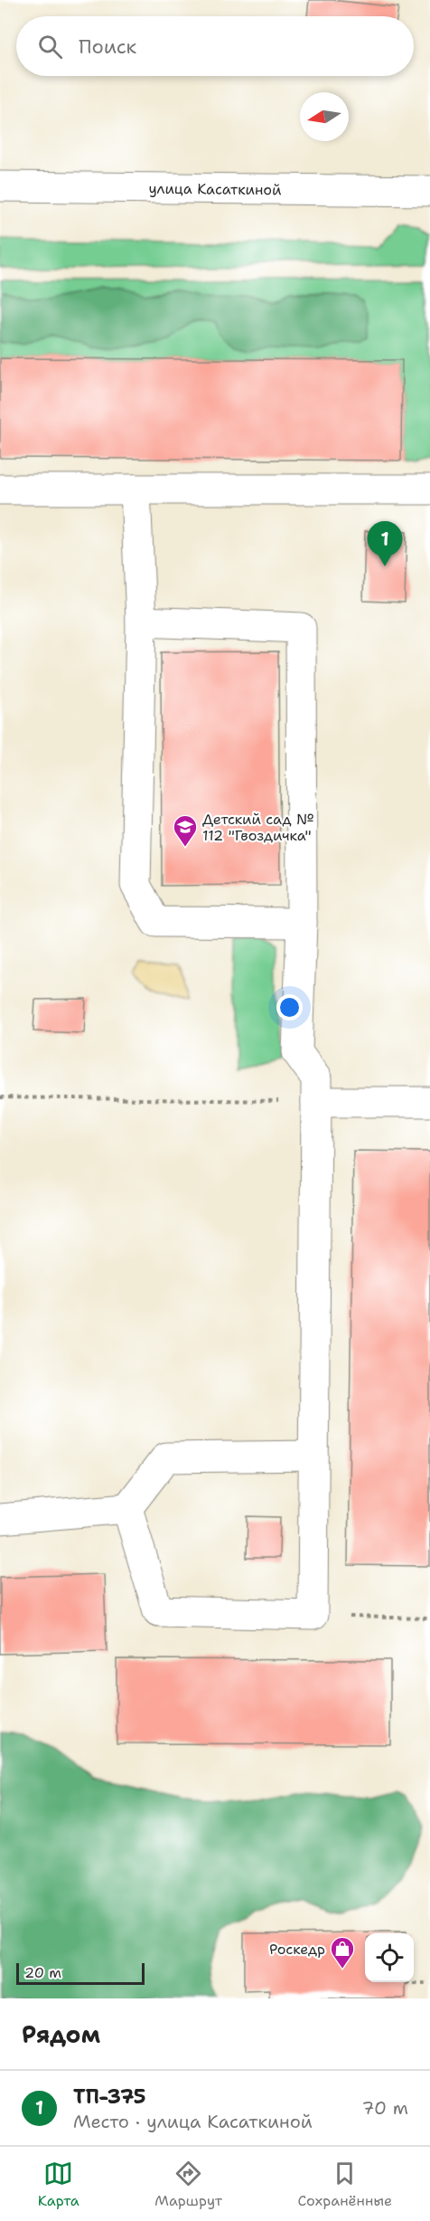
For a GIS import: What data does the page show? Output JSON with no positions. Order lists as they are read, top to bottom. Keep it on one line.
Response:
{"streets":{"street":["улица Касаткиной"]},"places":{"school or university":["Детский сад № 112 \"Гвоздичка\""],"shop":["Роскедр"]},"scale_bar":"20 m","north":"left","page":{"search":"Поиск","pins":"1","scale":"20 m","heading":"Рядом","list":[{"mark":"1","name":"ТП-375","note":"Место · улица Касаткиной","value":"70 m"}],"nav":["Карта","Маршрут","Сохранённые"]}}
